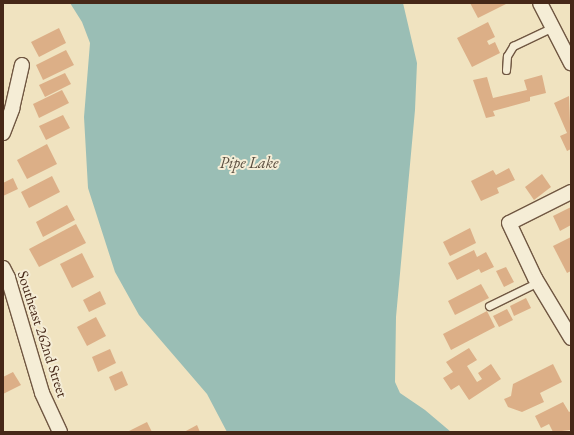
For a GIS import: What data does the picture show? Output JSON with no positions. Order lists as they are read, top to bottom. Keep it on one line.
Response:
{"streets":{"street":["Southeast 262nd Street"]},"water":["Pipe Lake"]}
